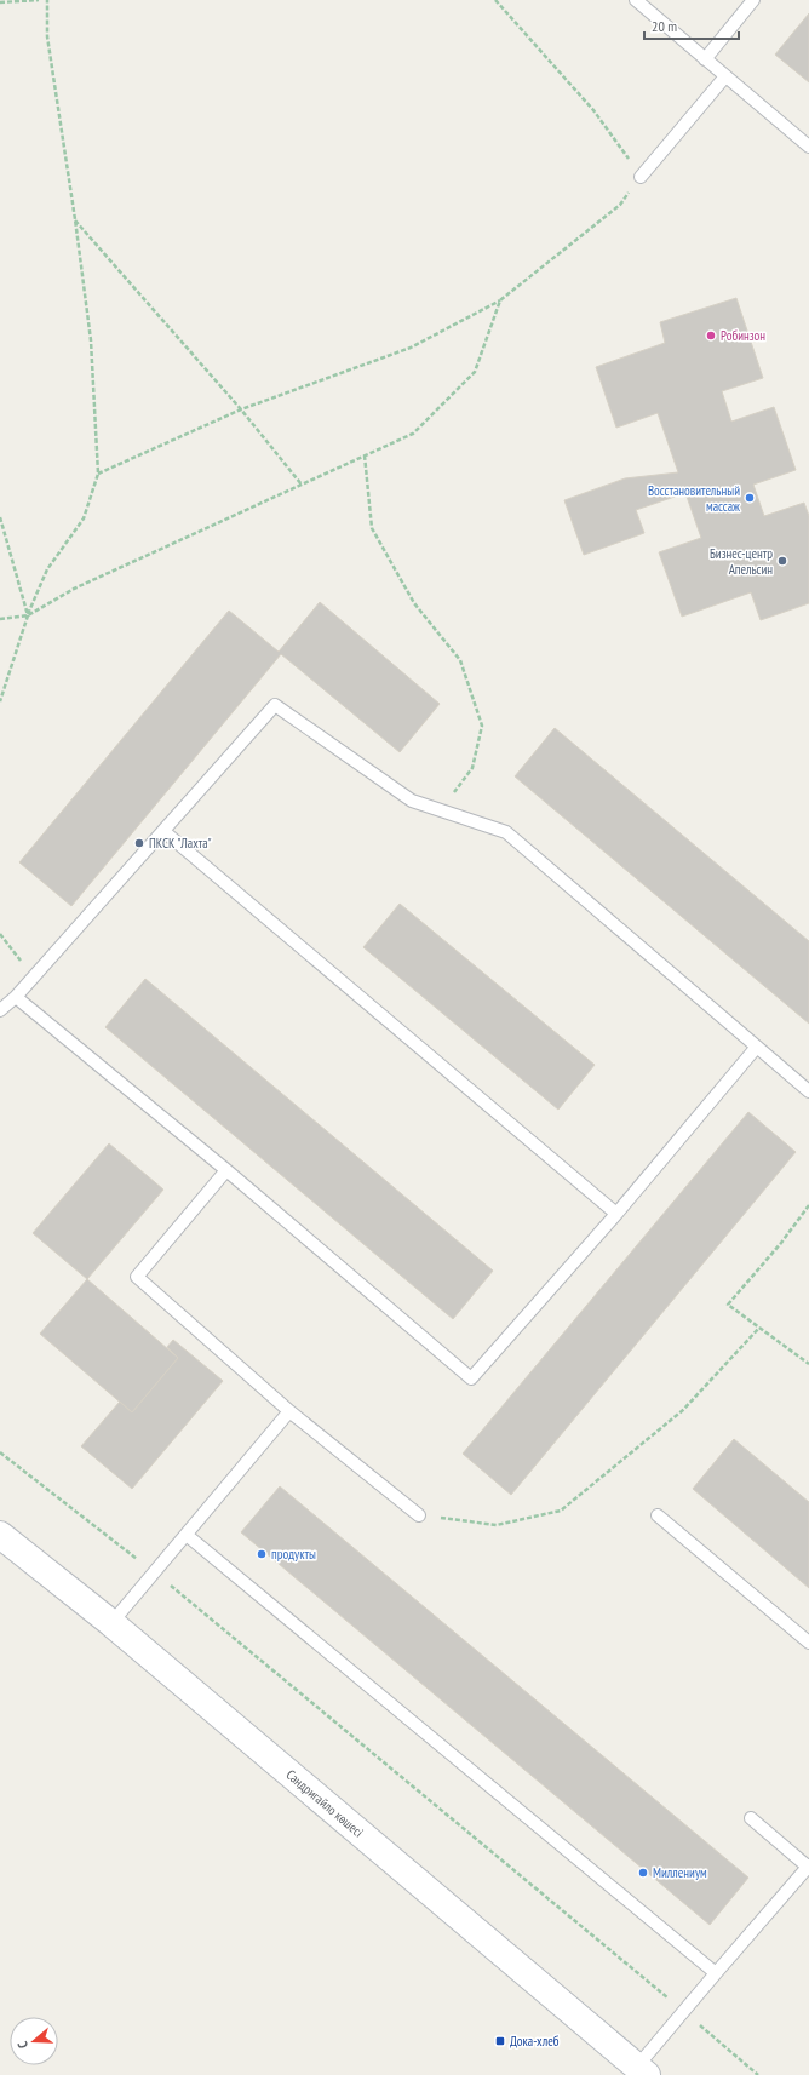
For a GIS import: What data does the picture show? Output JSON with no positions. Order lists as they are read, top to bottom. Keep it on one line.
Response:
{"streets":{"street":["Сандригайло көшесі"]},"places":{"other":["Робинзон","Восстановительный массаж","Бизнес-центр Апельсин","ПКСК \"Лахта\"","продукты","Миллениум"],"transit":["Дока-хлеб"]},"scale_bar":"20 m","north":"left"}
